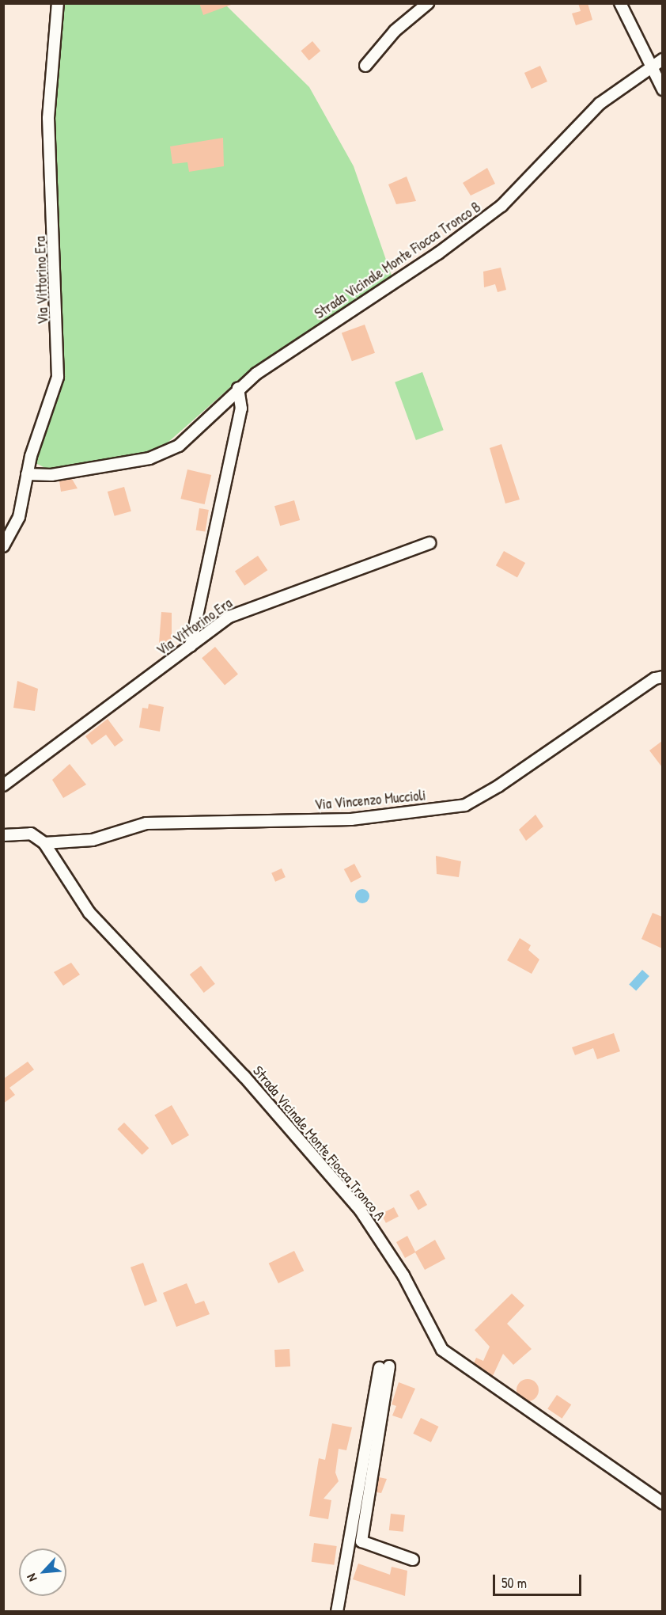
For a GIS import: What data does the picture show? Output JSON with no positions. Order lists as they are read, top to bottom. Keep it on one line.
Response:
{"streets":{"street":["Strada Vicinale Monte Fiocca Tronco B","Via Vittorino Era","Via Vincenzo Muccioli","Strada Vicinale Monte Fiocca Tronco A"]},"crossings":[["Strada Vicinale Monte Fiocca Tronco B","Via Vittorino Era"],["Via Vincenzo Muccioli","Strada Vicinale Monte Fiocca Tronco A"]],"scale_bar":"50 m","north":"bottom left"}
